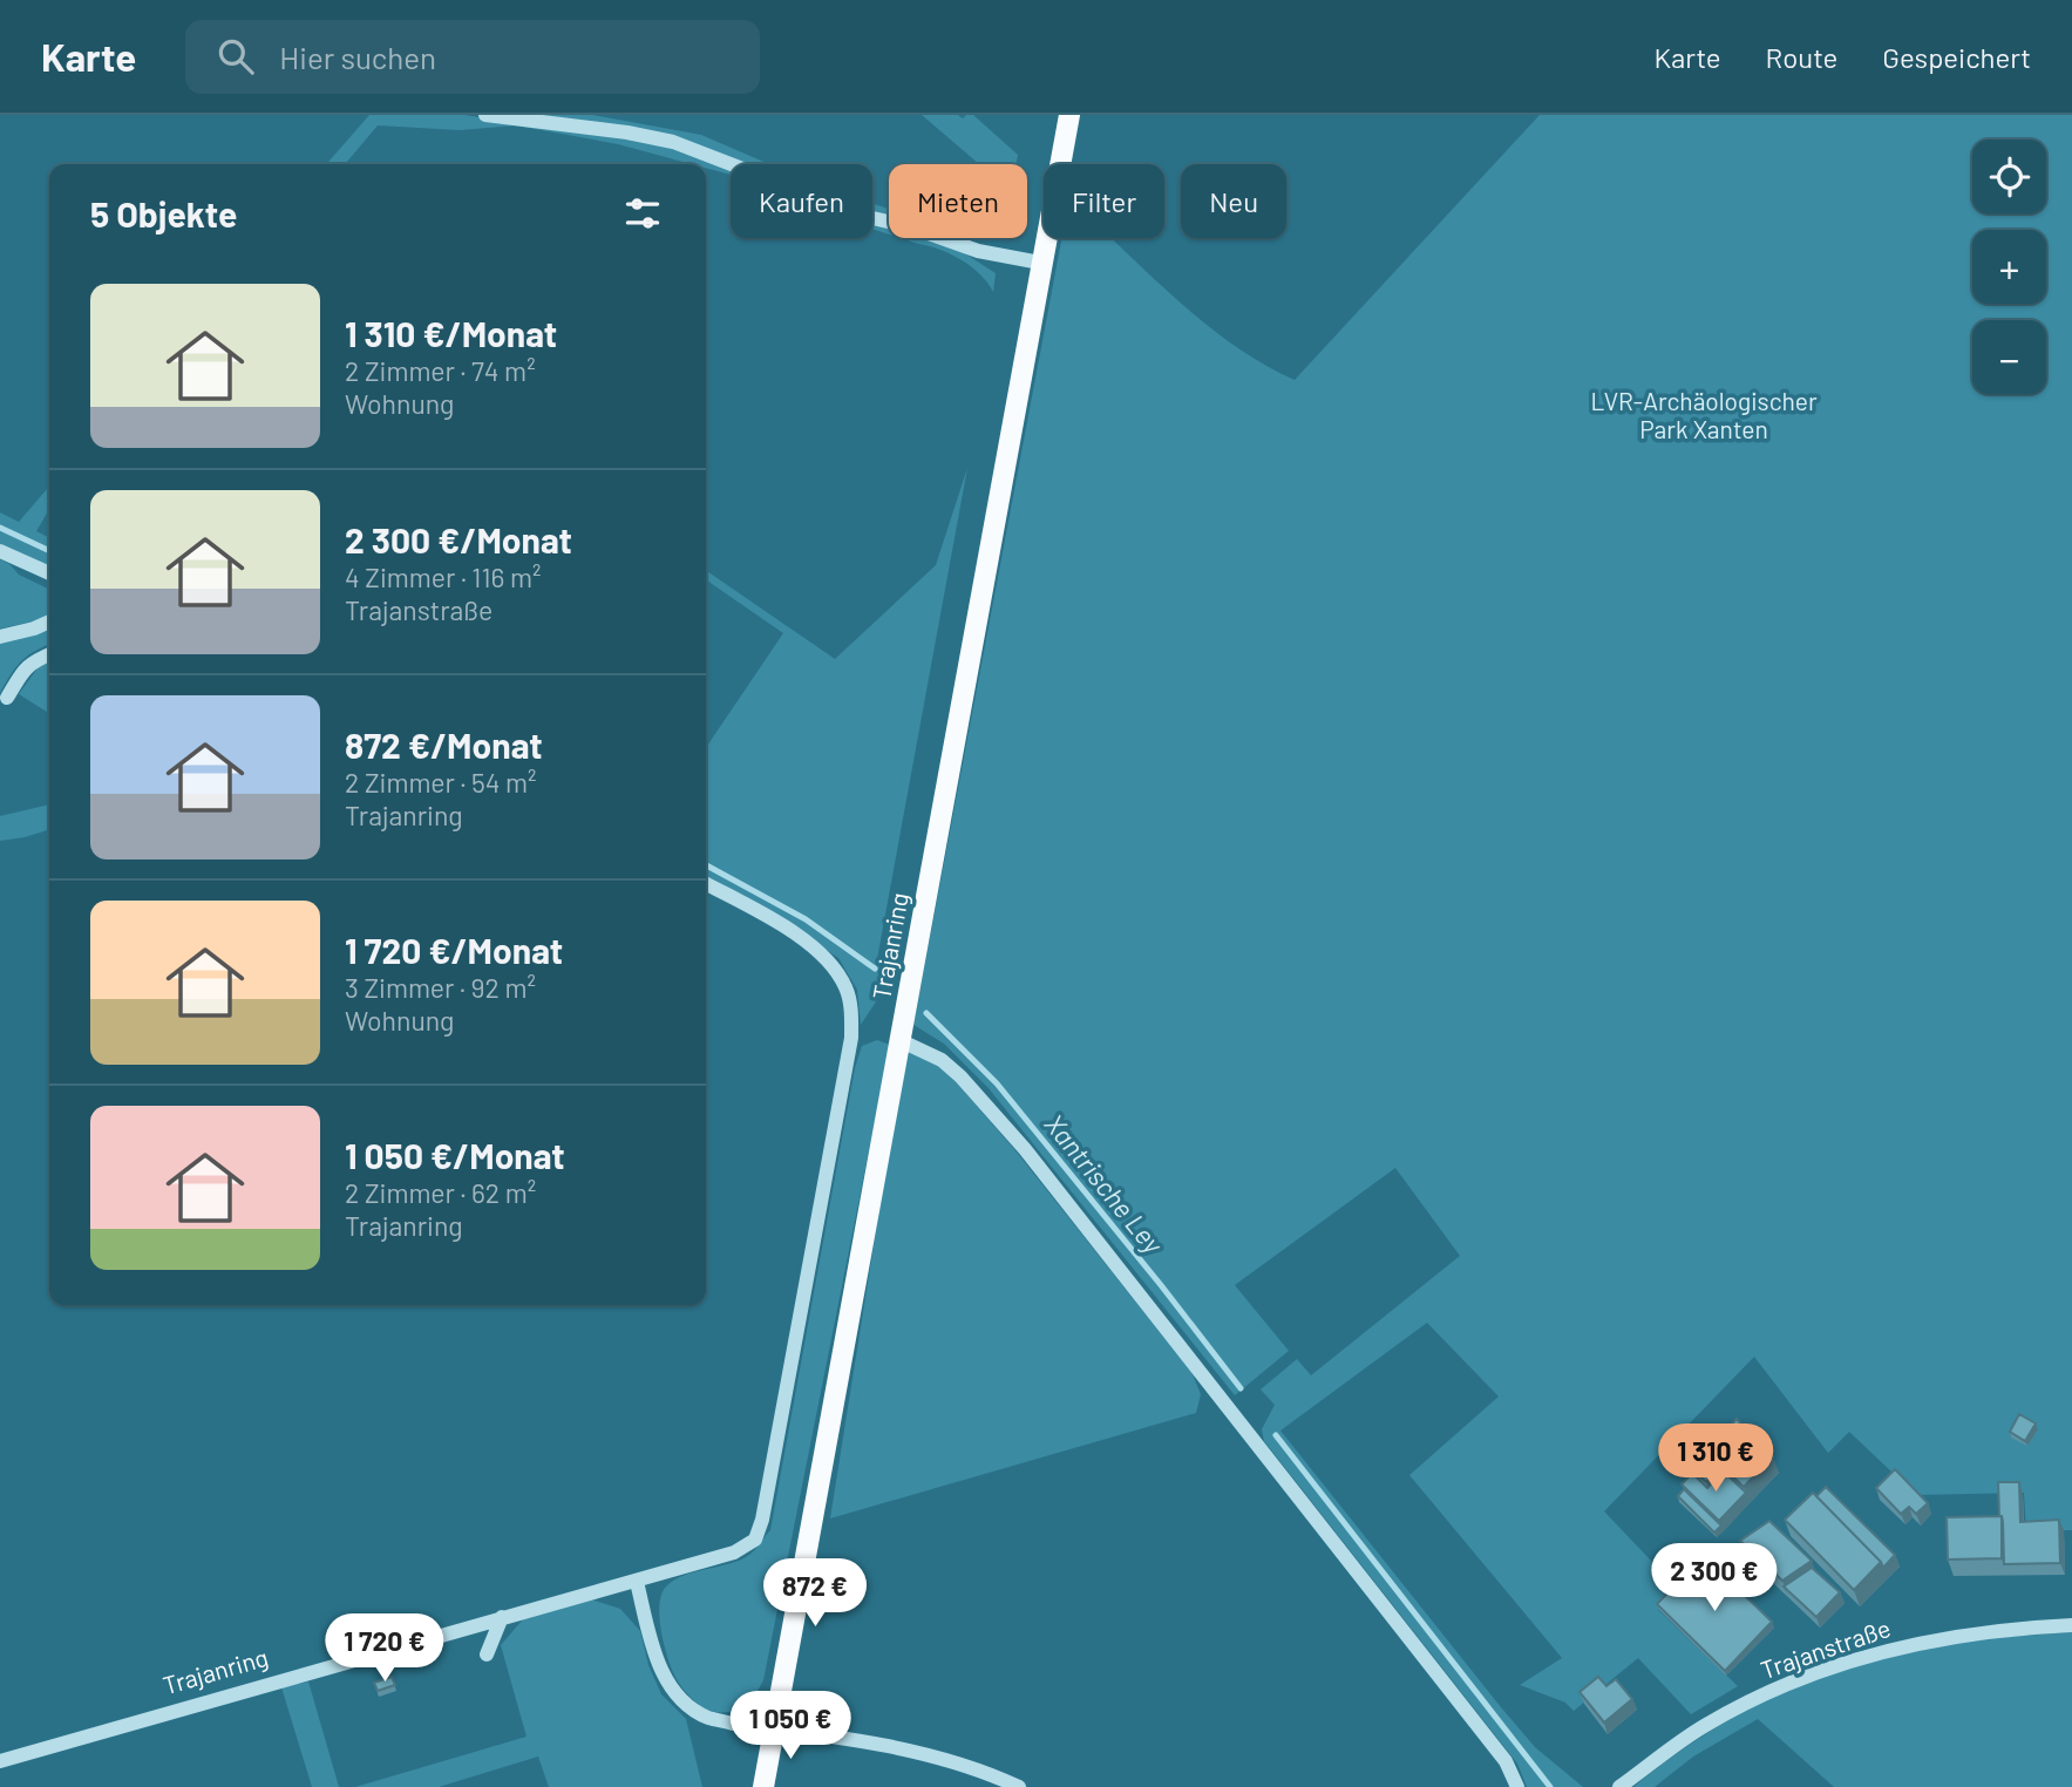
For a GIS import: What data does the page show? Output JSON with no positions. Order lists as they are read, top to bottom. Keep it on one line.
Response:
{"streets":{"main road":["Trajanring"],"street":["Trajanstraße"]},"water":["Xantrische Ley"],"parks":["LVR-Archäologischer Park Xanten"],"page":{"header":"Karte","search":"Hier suchen","nav":["Karte","Route","Gespeichert"],"map_buttons":["+","−"],"chip":["Kaufen","Mieten","Filter","Neu"],"heading":"5 Objekte","list":[{"name":"1 310 €/Monat","note":"2 Zimmer · 74 m² · Wohnung"},{"name":"2 300 €/Monat","note":"4 Zimmer · 116 m² · Trajanstraße"},{"name":"872 €/Monat","note":"2 Zimmer · 54 m² · Trajanring"},{"name":"1 720 €/Monat","note":"3 Zimmer · 92 m² · Wohnung"},{"name":"1 050 €/Monat","note":"2 Zimmer · 62 m² · Trajanring"}],"price":["1 310 €","2 300 €","872 €","1 720 €","1 050 €"]}}
